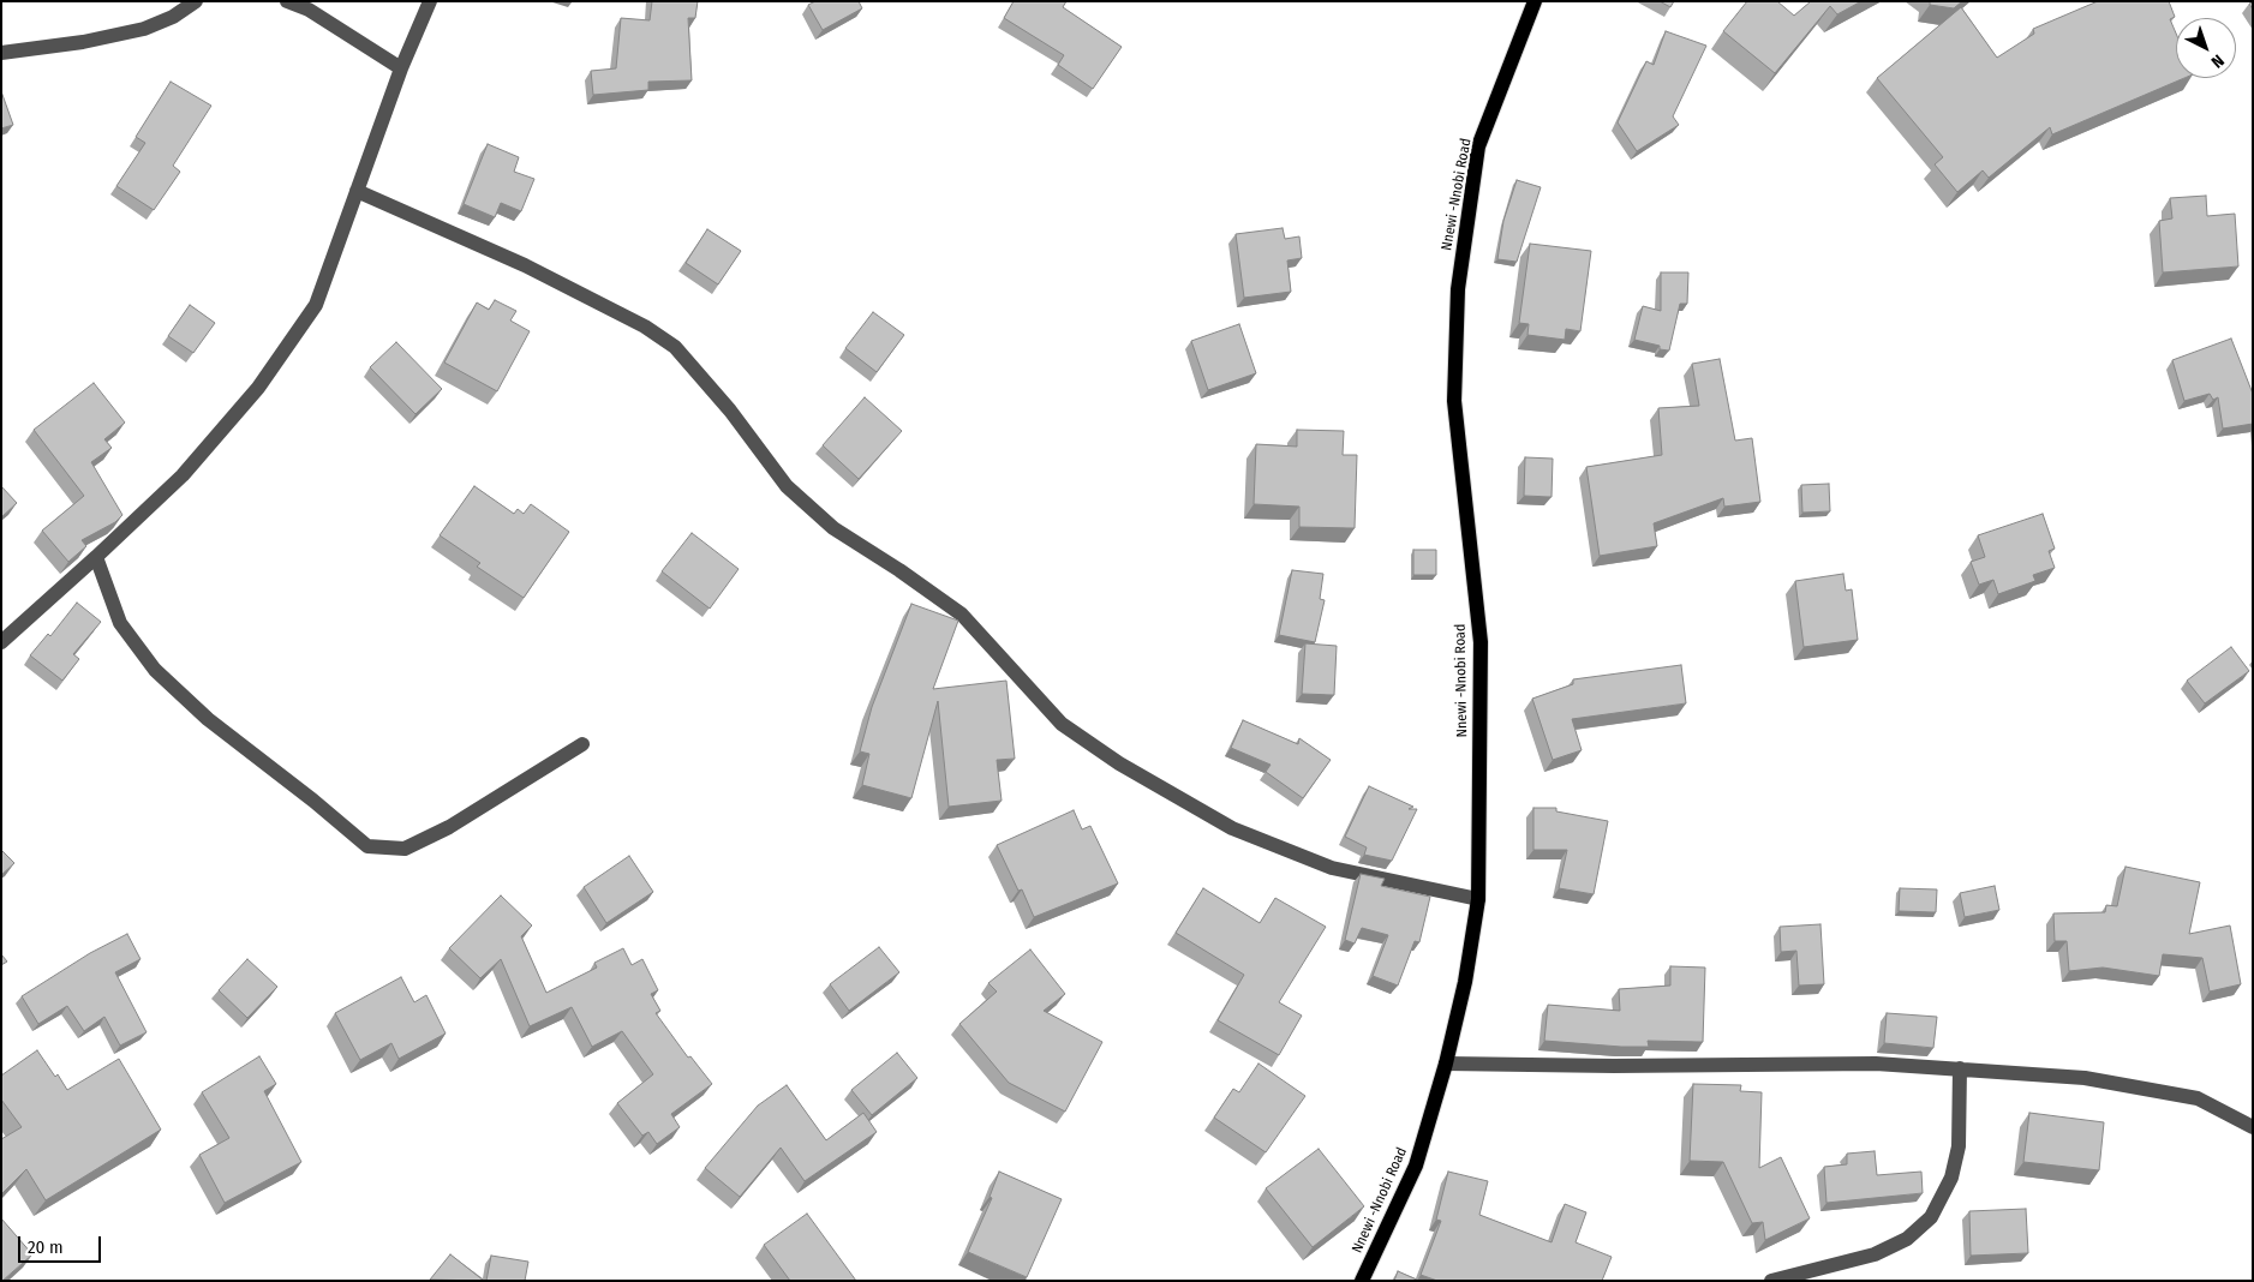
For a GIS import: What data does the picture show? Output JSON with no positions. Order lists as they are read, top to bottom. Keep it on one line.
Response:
{"streets":{"main road":["Nnewi -Nnobi Road"]},"scale_bar":"20 m","north":"bottom right"}
